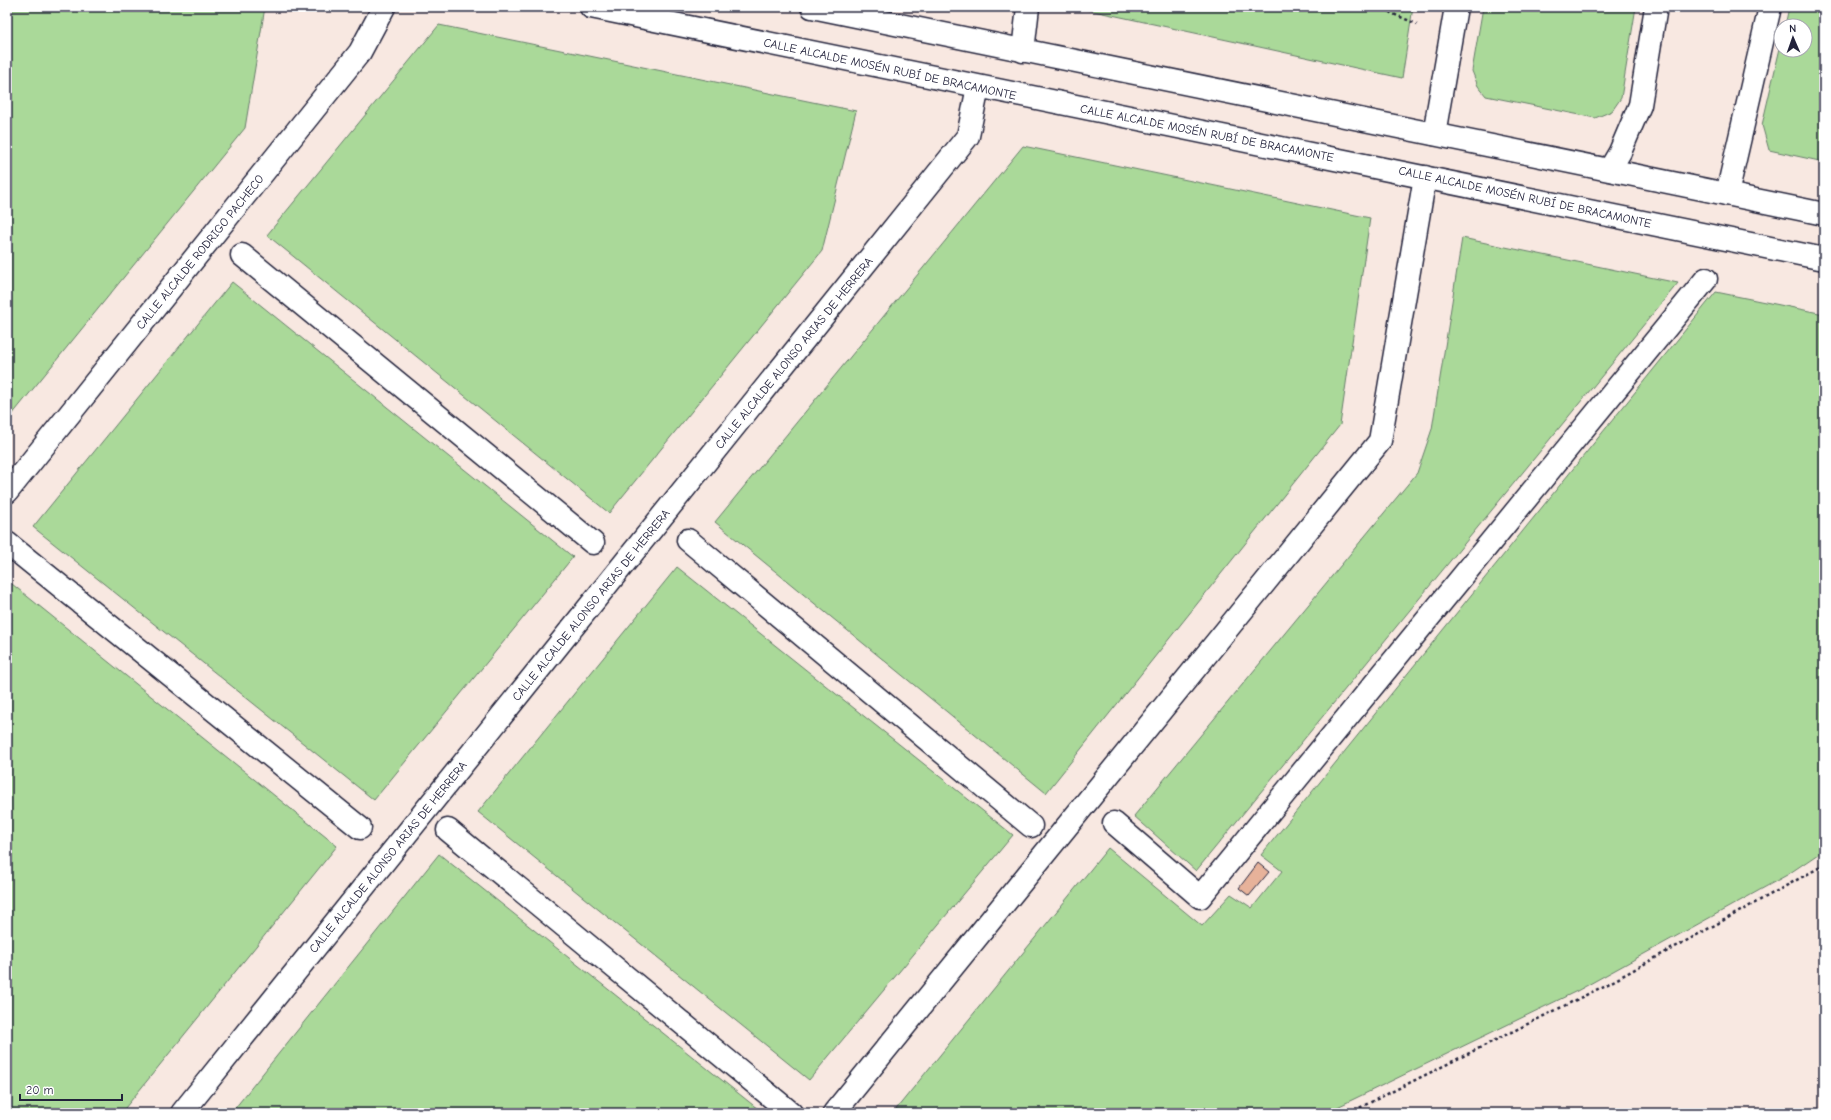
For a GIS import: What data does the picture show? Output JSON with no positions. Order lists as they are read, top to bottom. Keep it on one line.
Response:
{"streets":{"street":["CALLE ALCALDE MOSÉN RUBÍ DE BRACAMONTE","CALLE ALCALDE RODRIGO PACHECO","CALLE ALCALDE ALONSO ARIAS DE HERRERA"]},"crossings":[["CALLE ALCALDE MOSÉN RUBÍ DE BRACAMONTE","CALLE ALCALDE ALONSO ARIAS DE HERRERA"]],"scale_bar":"20 m","north":"top"}
